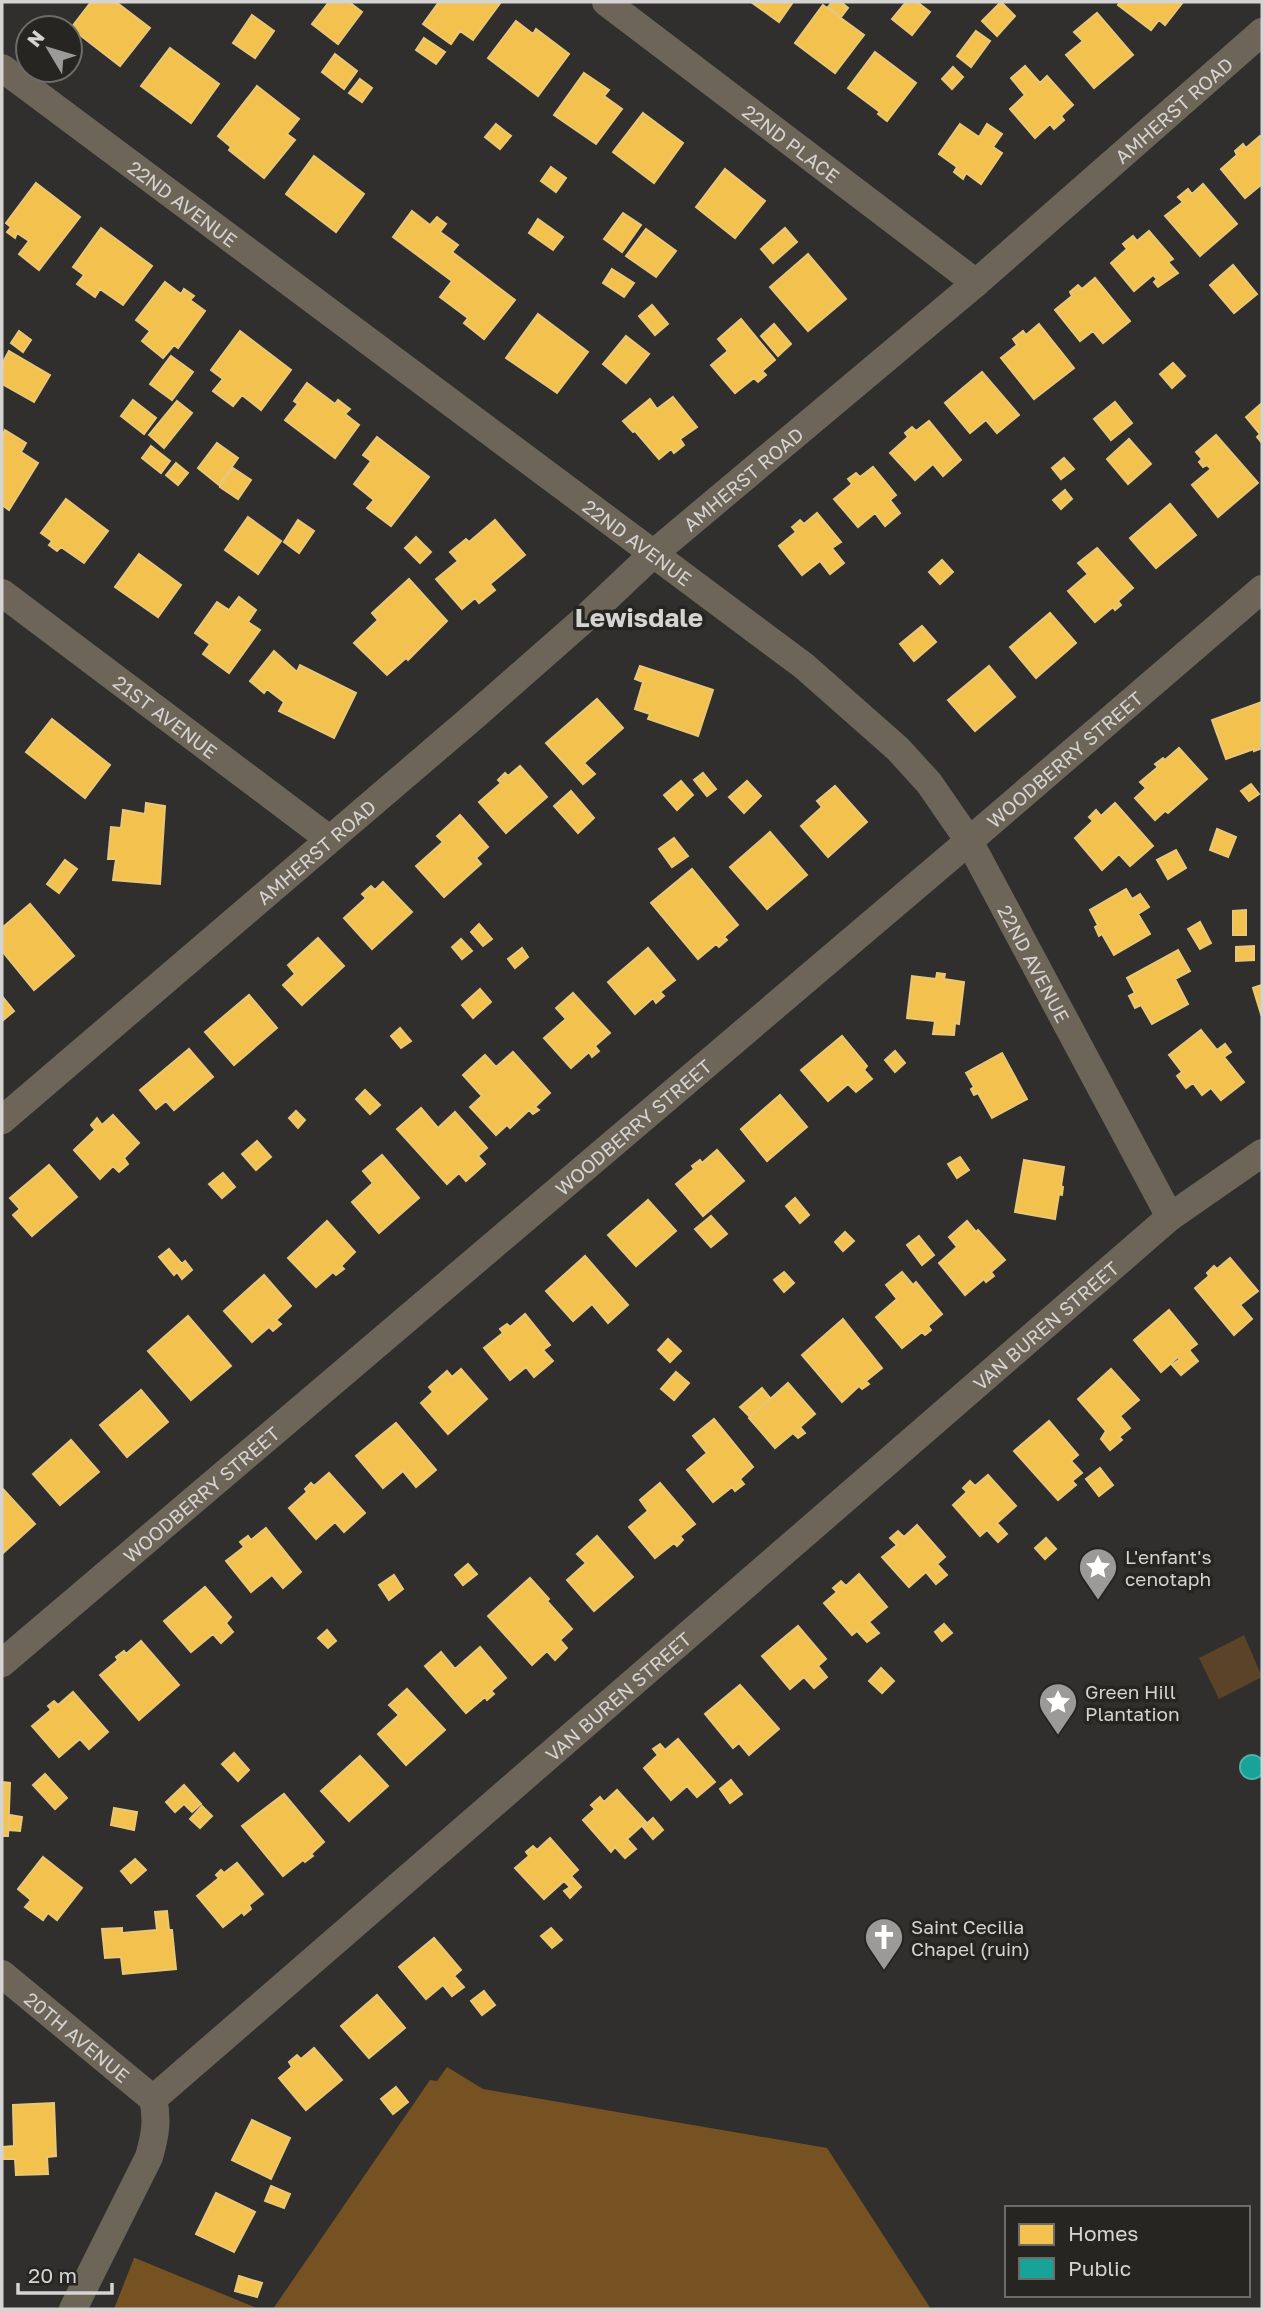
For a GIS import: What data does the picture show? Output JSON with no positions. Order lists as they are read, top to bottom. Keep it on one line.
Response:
{"streets":{"street":["AMHERST ROAD","22ND PLACE","22ND AVENUE","21ST AVENUE","WOODBERRY STREET","VAN BUREN STREET","20TH AVENUE"]},"crossings":[["AMHERST ROAD","22ND PLACE"],["AMHERST ROAD","22ND AVENUE"],["AMHERST ROAD","21ST AVENUE"],["22ND AVENUE","WOODBERRY STREET"],["22ND AVENUE","VAN BUREN STREET"],["VAN BUREN STREET","20TH AVENUE"]],"districts":["Lewisdale"],"places":{"place":["L'enfant's cenotaph","Green Hill Plantation"],"church":["Saint Cecilia Chapel (ruin)"]},"legend":["Homes","Public"],"scale_bar":"20 m","north":"top left"}
